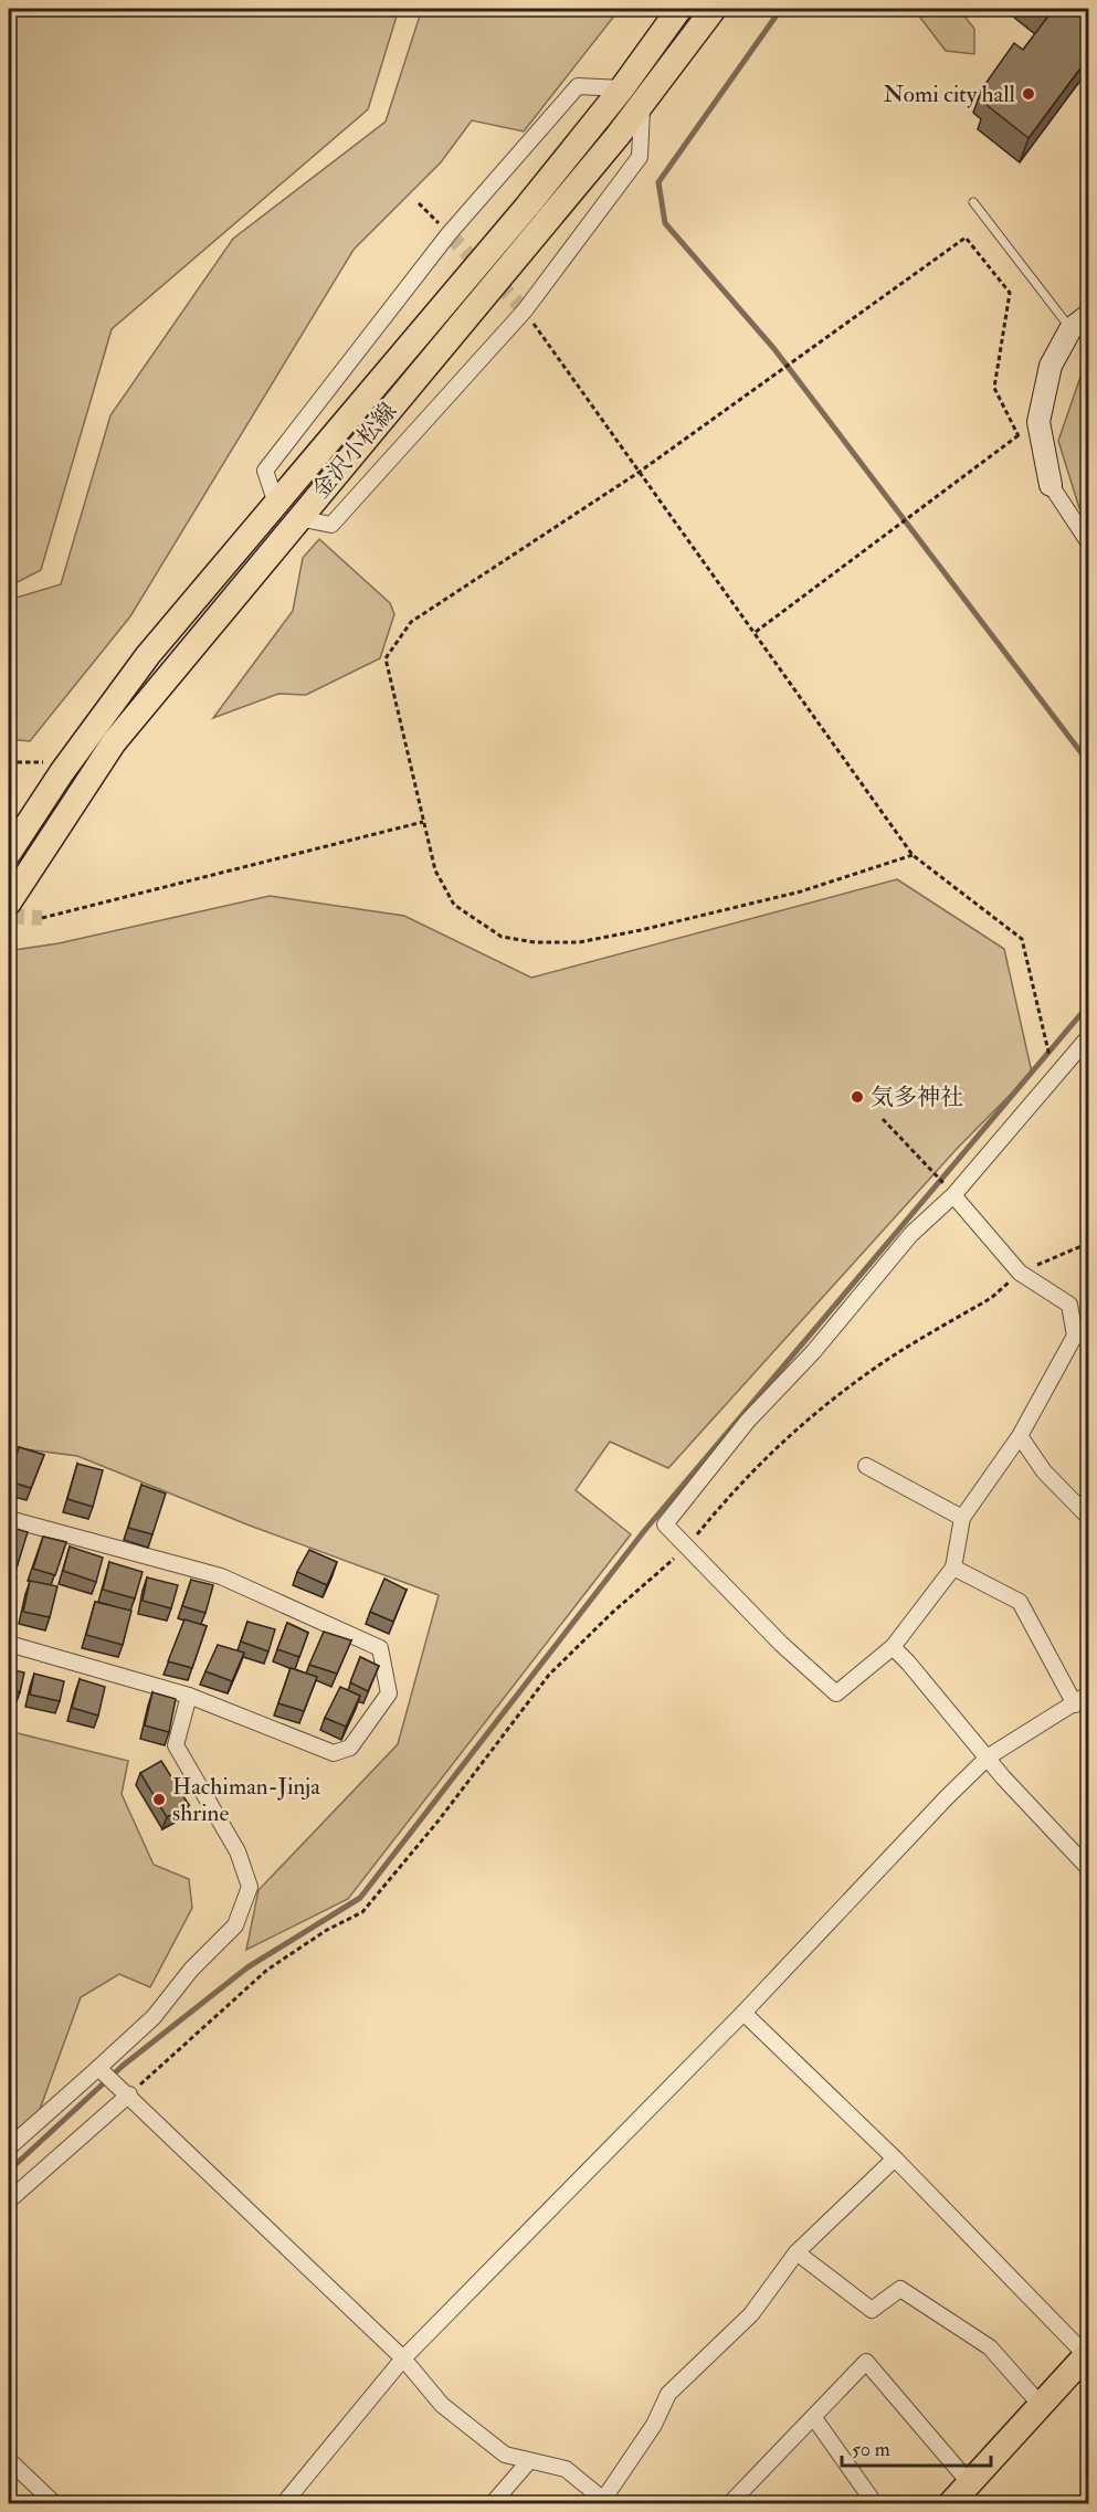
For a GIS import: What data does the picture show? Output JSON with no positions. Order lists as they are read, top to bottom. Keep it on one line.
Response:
{"streets":{"main road":["金沢小松線"]},"places":["Nomi city hall","気多神社","Hachiman-Jinja shrine"],"scale_bar":"50 m"}
